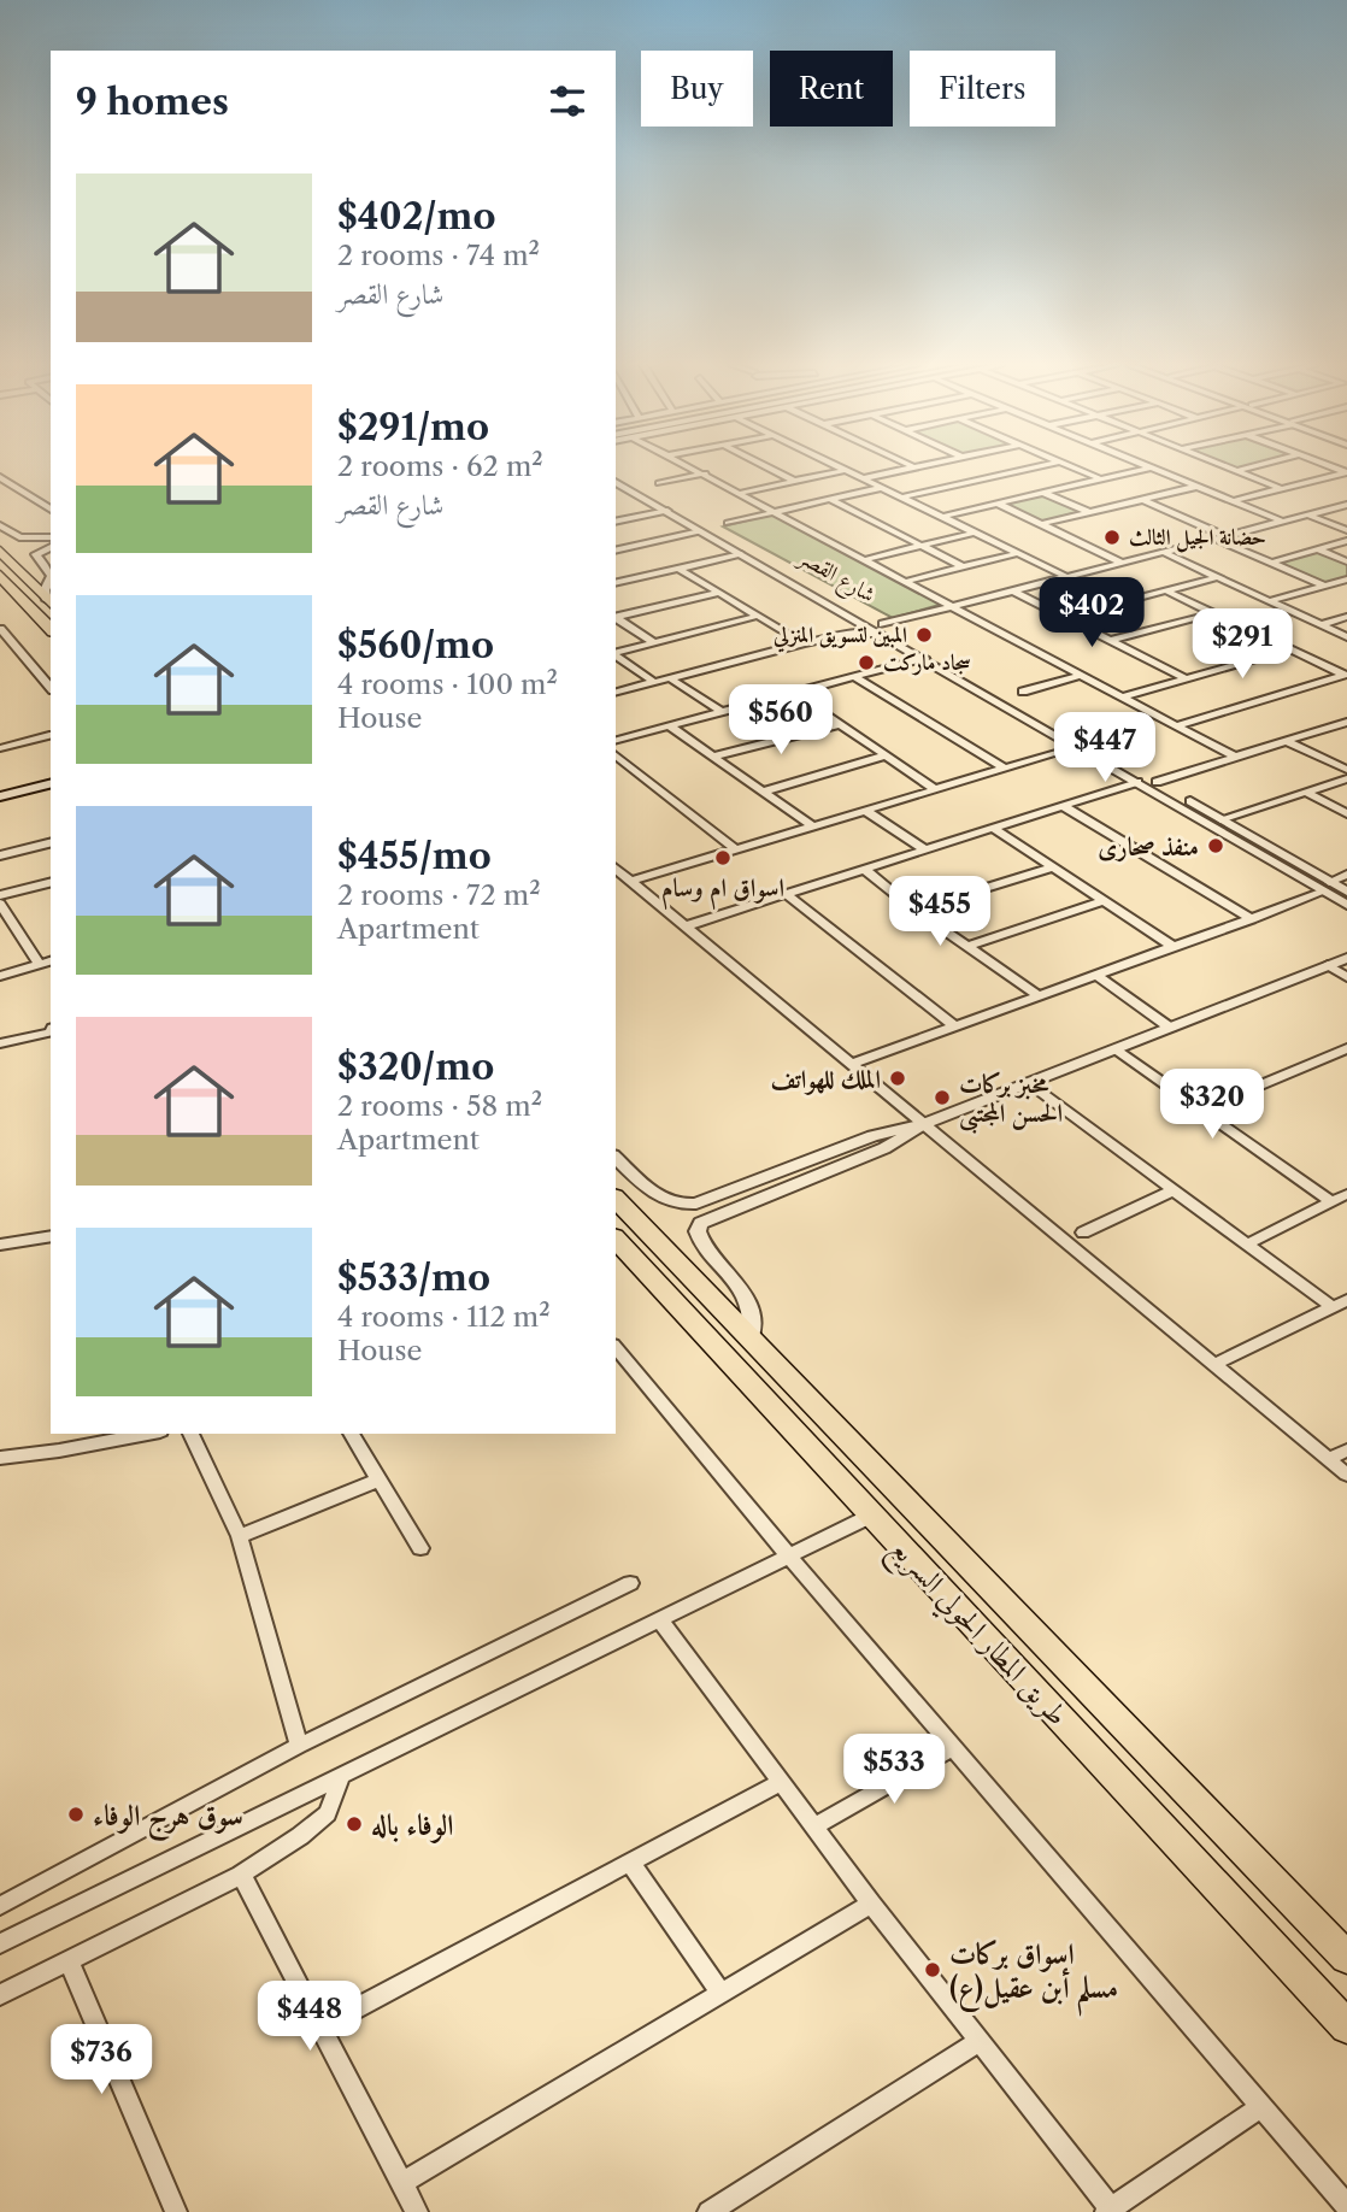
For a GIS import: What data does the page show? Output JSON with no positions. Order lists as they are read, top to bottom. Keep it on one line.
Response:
{"streets":{"highway":["طريق المطار الحولي السريع"],"street":["شارع القصر"]},"places":["حضانة الجيل الثالث","المبين لتسويق المنزلي","سجاد ماركت","منفذ صحارى","اسواق ام وسام","الملك للهواتف","مخبز بركات الحسن المجتبى","سوق هرج الوفاء","الوفاء باله","اسواق بركات مسلم أبن عقيل(ع)"],"page":{"chip":["Buy","Rent","Filters"],"heading":"9 homes","list":[{"name":"$402/mo","note":"2 rooms · 74 m² · شارع القصر"},{"name":"$291/mo","note":"2 rooms · 62 m² · شارع القصر"},{"name":"$560/mo","note":"4 rooms · 100 m² · House"},{"name":"$455/mo","note":"2 rooms · 72 m² · Apartment"},{"name":"$320/mo","note":"2 rooms · 58 m² · Apartment"},{"name":"$533/mo","note":"4 rooms · 112 m² · House"}],"price":["$402","$291","$560","$447","$455","$320","$533","$448","$736"]}}
